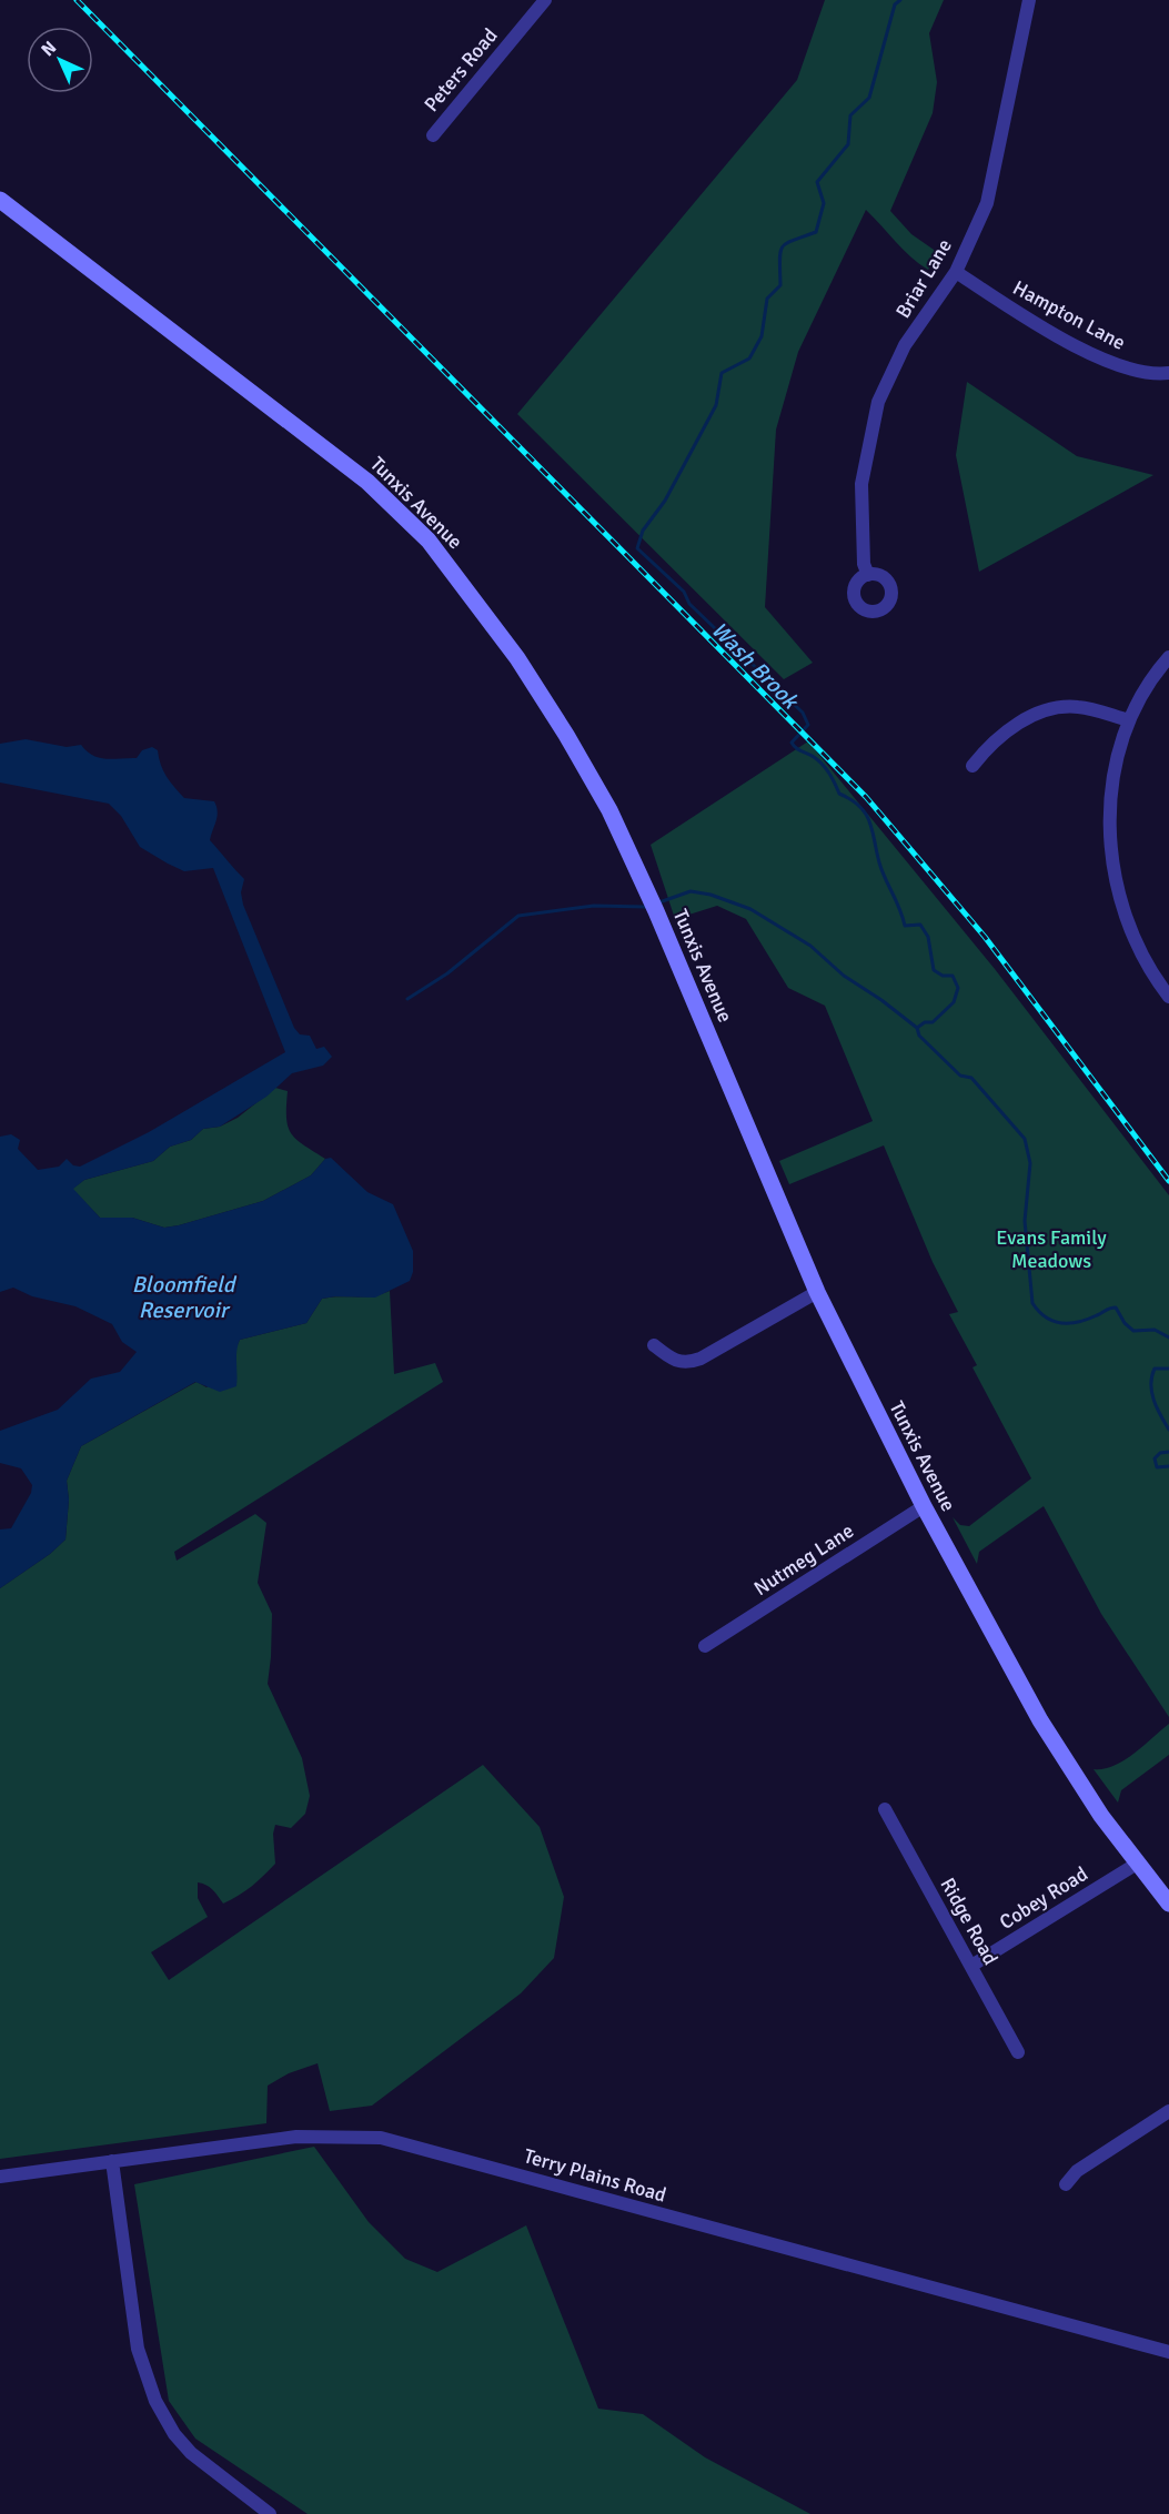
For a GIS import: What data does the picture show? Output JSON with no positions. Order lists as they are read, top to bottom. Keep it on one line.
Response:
{"streets":{"main road":["Tunxis Avenue"],"street":["Peters Road","Briar Lane","Hampton Lane","Nutmeg Lane","Cobey Road","Ridge Road","Terry Plains Road"]},"crossings":[["Briar Lane","Hampton Lane"],["Tunxis Avenue","Nutmeg Lane"],["Tunxis Avenue","Cobey Road"],["Cobey Road","Ridge Road"]],"water":["Wash Brook","Bloomfield Reservoir"],"parks":["Evans Family Meadows"],"north":"top left"}
